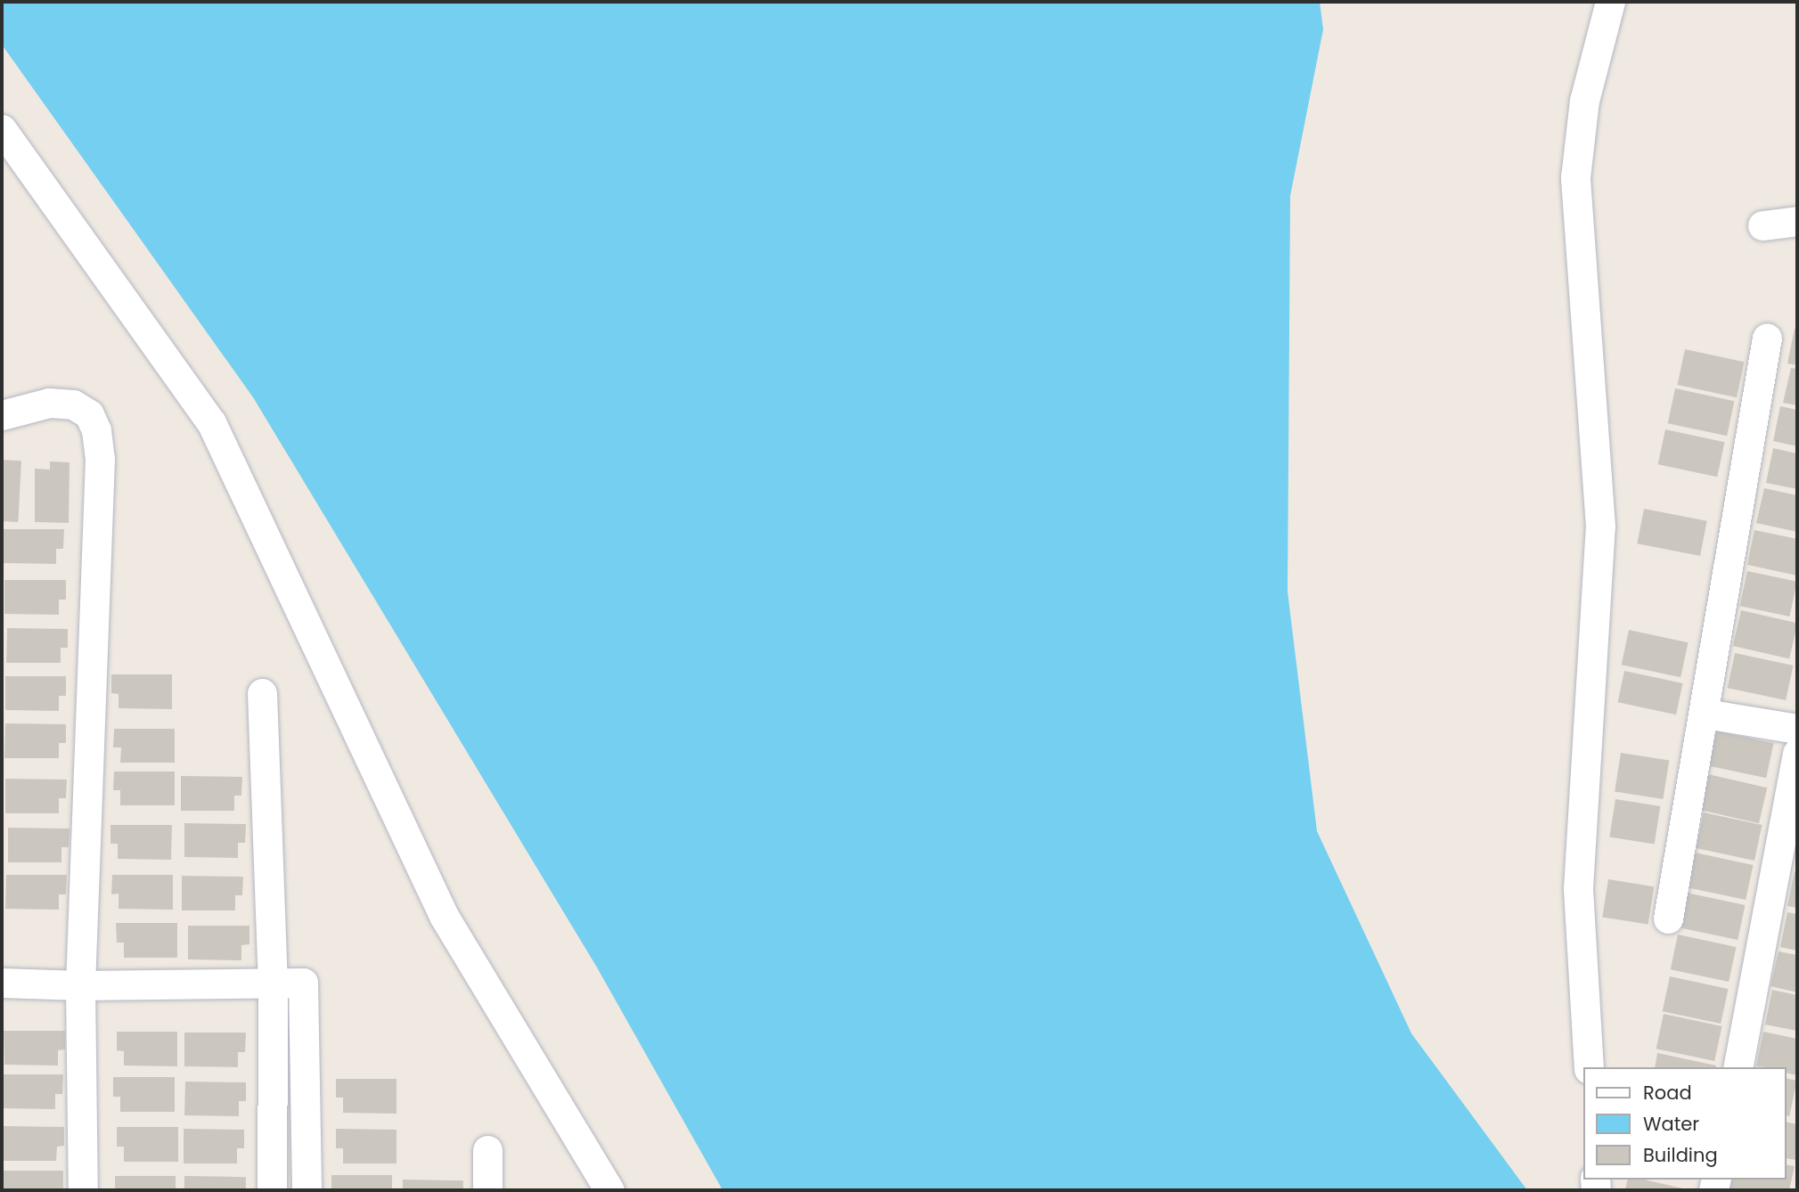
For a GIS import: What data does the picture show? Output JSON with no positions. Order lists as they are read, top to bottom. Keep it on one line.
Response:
{"legend":["Road","Water","Building"]}
